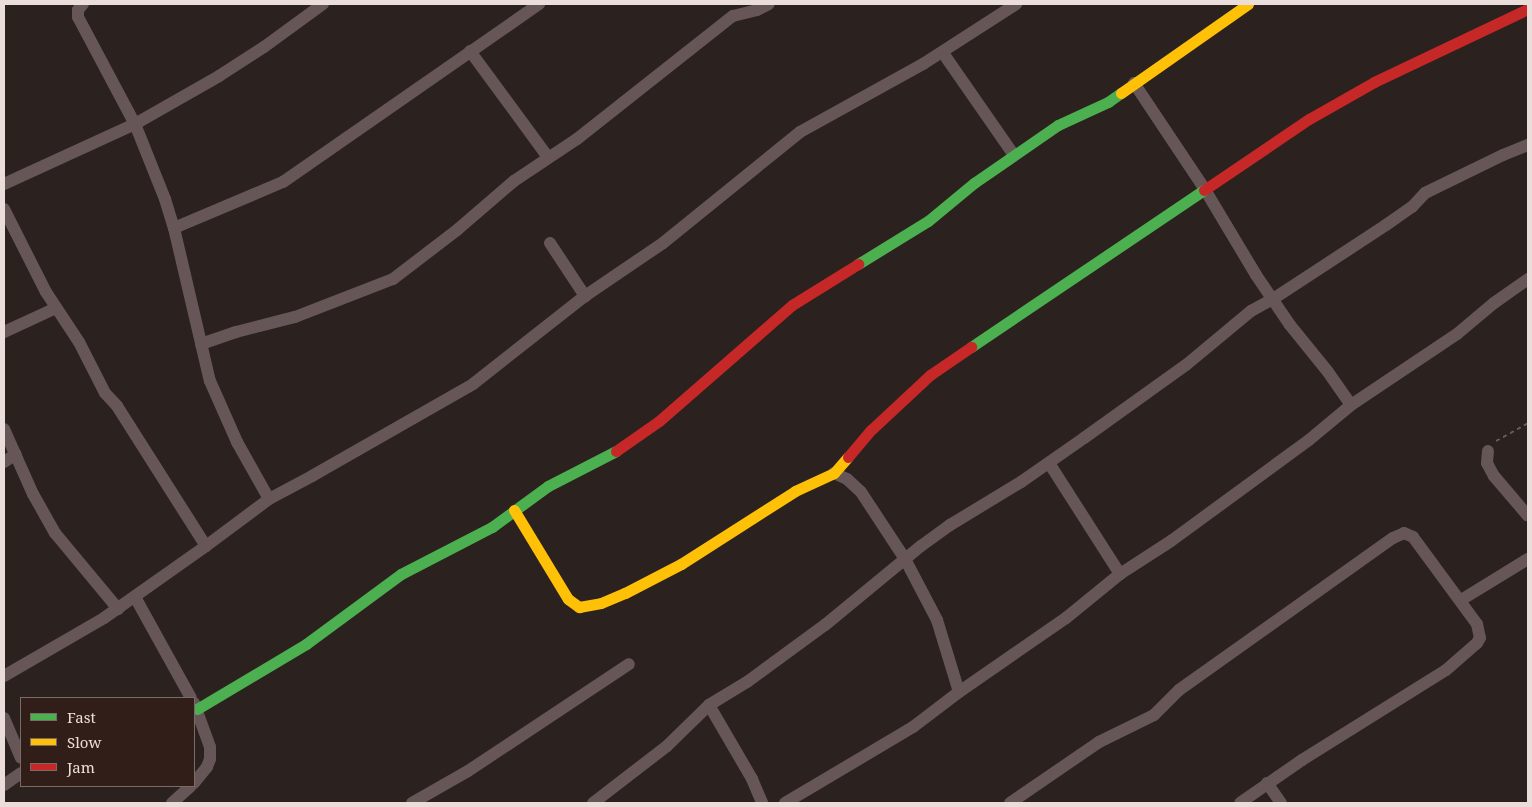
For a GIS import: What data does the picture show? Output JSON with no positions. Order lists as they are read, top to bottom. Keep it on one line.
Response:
{"legend":["Fast","Slow","Jam"]}
